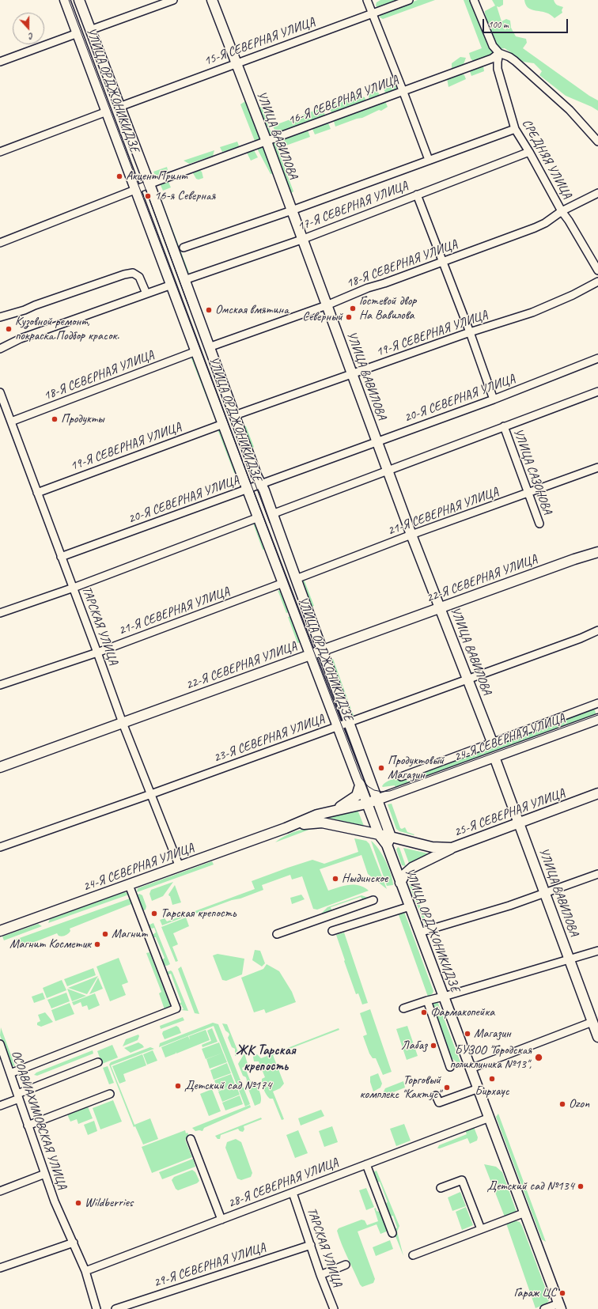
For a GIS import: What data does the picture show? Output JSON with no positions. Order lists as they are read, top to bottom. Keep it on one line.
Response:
{"streets":{"main road":["УЛИЦА ОРДЖОНИКИДЗЕ","УЛИЦА ВАВИЛОВА","22-Я СЕВЕРНАЯ УЛИЦА","24-Я СЕВЕРНАЯ УЛИЦА","25-Я СЕВЕРНАЯ УЛИЦА"],"street":["15-Я СЕВЕРНАЯ УЛИЦА","16-Я СЕВЕРНАЯ УЛИЦА","СРЕДНЯЯ УЛИЦА","17-Я СЕВЕРНАЯ УЛИЦА","18-Я СЕВЕРНАЯ УЛИЦА","19-Я СЕВЕРНАЯ УЛИЦА","20-Я СЕВЕРНАЯ УЛИЦА","УЛИЦА САЗОНОВА","21-Я СЕВЕРНАЯ УЛИЦА","ТАРСКАЯ УЛИЦА","23-Я СЕВЕРНАЯ УЛИЦА","ОСОАВИАХИМОВСКАЯ УЛИЦА","28-Я СЕВЕРНАЯ УЛИЦА","29-Я СЕВЕРНАЯ УЛИЦА"]},"crossings":[["15-Я СЕВЕРНАЯ УЛИЦА","УЛИЦА ОРДЖОНИКИДЗЕ"],["15-Я СЕВЕРНАЯ УЛИЦА","УЛИЦА ВАВИЛОВА"],["УЛИЦА ОРДЖОНИКИДЗЕ","16-Я СЕВЕРНАЯ УЛИЦА"],["УЛИЦА ОРДЖОНИКИДЗЕ","17-Я СЕВЕРНАЯ УЛИЦА"],["УЛИЦА ОРДЖОНИКИДЗЕ","18-Я СЕВЕРНАЯ УЛИЦА"],["УЛИЦА ОРДЖОНИКИДЗЕ","19-Я СЕВЕРНАЯ УЛИЦА"],["УЛИЦА ОРДЖОНИКИДЗЕ","20-Я СЕВЕРНАЯ УЛИЦА"],["УЛИЦА ОРДЖОНИКИДЗЕ","21-Я СЕВЕРНАЯ УЛИЦА"],["УЛИЦА ОРДЖОНИКИДЗЕ","22-Я СЕВЕРНАЯ УЛИЦА"],["УЛИЦА ОРДЖОНИКИДЗЕ","24-Я СЕВЕРНАЯ УЛИЦА"],["УЛИЦА ОРДЖОНИКИДЗЕ","23-Я СЕВЕРНАЯ УЛИЦА"],["УЛИЦА ОРДЖОНИКИДЗЕ","25-Я СЕВЕРНАЯ УЛИЦА"],["УЛИЦА ОРДЖОНИКИДЗЕ","28-Я СЕВЕРНАЯ УЛИЦА"],["16-Я СЕВЕРНАЯ УЛИЦА","УЛИЦА ВАВИЛОВА"],["16-Я СЕВЕРНАЯ УЛИЦА","СРЕДНЯЯ УЛИЦА"],["УЛИЦА ВАВИЛОВА","17-Я СЕВЕРНАЯ УЛИЦА"],["УЛИЦА ВАВИЛОВА","18-Я СЕВЕРНАЯ УЛИЦА"],["УЛИЦА ВАВИЛОВА","19-Я СЕВЕРНАЯ УЛИЦА"],["УЛИЦА ВАВИЛОВА","20-Я СЕВЕРНАЯ УЛИЦА"],["УЛИЦА ВАВИЛОВА","21-Я СЕВЕРНАЯ УЛИЦА"],["УЛИЦА ВАВИЛОВА","22-Я СЕВЕРНАЯ УЛИЦА"],["УЛИЦА ВАВИЛОВА","24-Я СЕВЕРНАЯ УЛИЦА"],["УЛИЦА ВАВИЛОВА","23-Я СЕВЕРНАЯ УЛИЦА"],["УЛИЦА ВАВИЛОВА","25-Я СЕВЕРНАЯ УЛИЦА"],["СРЕДНЯЯ УЛИЦА","17-Я СЕВЕРНАЯ УЛИЦА"],["СРЕДНЯЯ УЛИЦА","18-Я СЕВЕРНАЯ УЛИЦА"],["18-Я СЕВЕРНАЯ УЛИЦА","ТАРСКАЯ УЛИЦА"],["19-Я СЕВЕРНАЯ УЛИЦА","ТАРСКАЯ УЛИЦА"],["20-Я СЕВЕРНАЯ УЛИЦА","ТАРСКАЯ УЛИЦА"],["УЛИЦА САЗОНОВА","21-Я СЕВЕРНАЯ УЛИЦА"],["21-Я СЕВЕРНАЯ УЛИЦА","ТАРСКАЯ УЛИЦА"],["22-Я СЕВЕРНАЯ УЛИЦА","ТАРСКАЯ УЛИЦА"],["ТАРСКАЯ УЛИЦА","24-Я СЕВЕРНАЯ УЛИЦА"],["ТАРСКАЯ УЛИЦА","23-Я СЕВЕРНАЯ УЛИЦА"],["ТАРСКАЯ УЛИЦА","28-Я СЕВЕРНАЯ УЛИЦА"],["ТАРСКАЯ УЛИЦА","29-Я СЕВЕРНАЯ УЛИЦА"],["ОСОАВИАХИМОВСКАЯ УЛИЦА","28-Я СЕВЕРНАЯ УЛИЦА"]],"districts":["ЖК Тарская крепость"],"places":["АкцентПринт","16-я Северная","Гостевой двор На Вавилова","Oмская вмятина","Северный","Кузовной ремонт, покраска.Подбор красок.","Продукты","Продуктовый Магазин","Ныдинское","Тарская крепость","Магнит","Магнит Косметик","Фармакопейка","Магазин","Лабаз","БУЗОО \"Городская поликлиника №13\",","Бирхаус","Детский сад №174","Торговый комплекс \"Кактус\"","Ozon","Детский сад №134","Wildberries","Гараж ЦС"],"scale_bar":"100 m","north":"bottom"}
